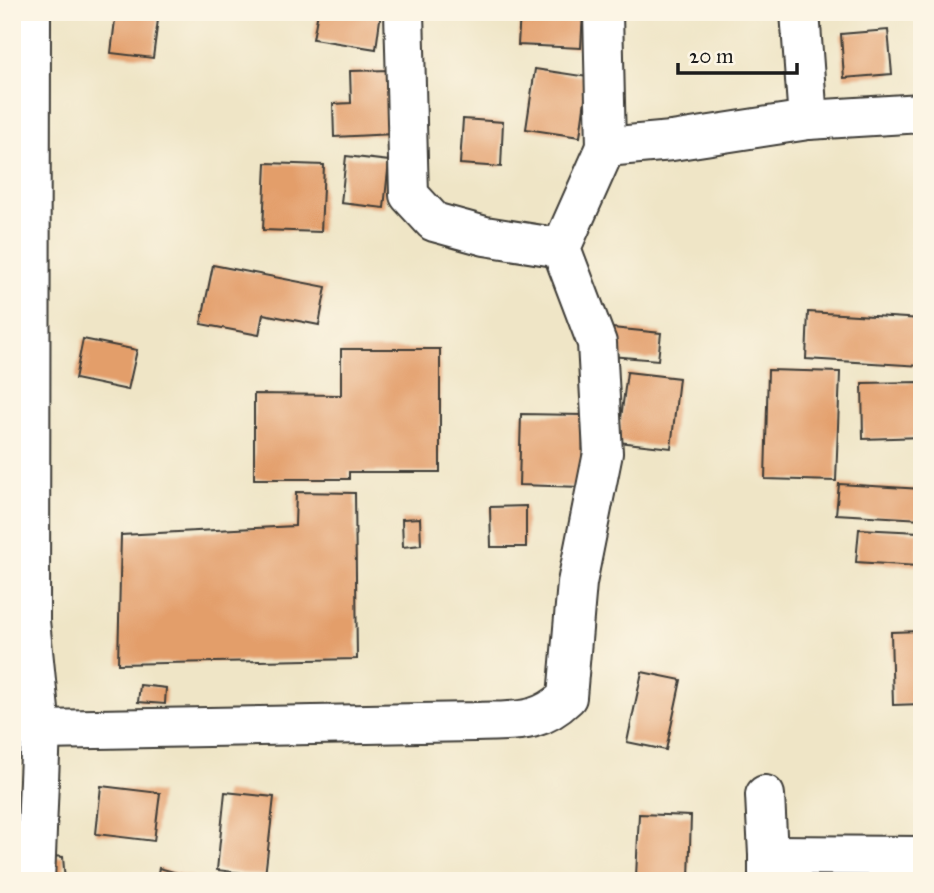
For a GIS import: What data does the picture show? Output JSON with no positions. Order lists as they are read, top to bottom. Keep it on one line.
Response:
{"scale_bar":"20 m"}
